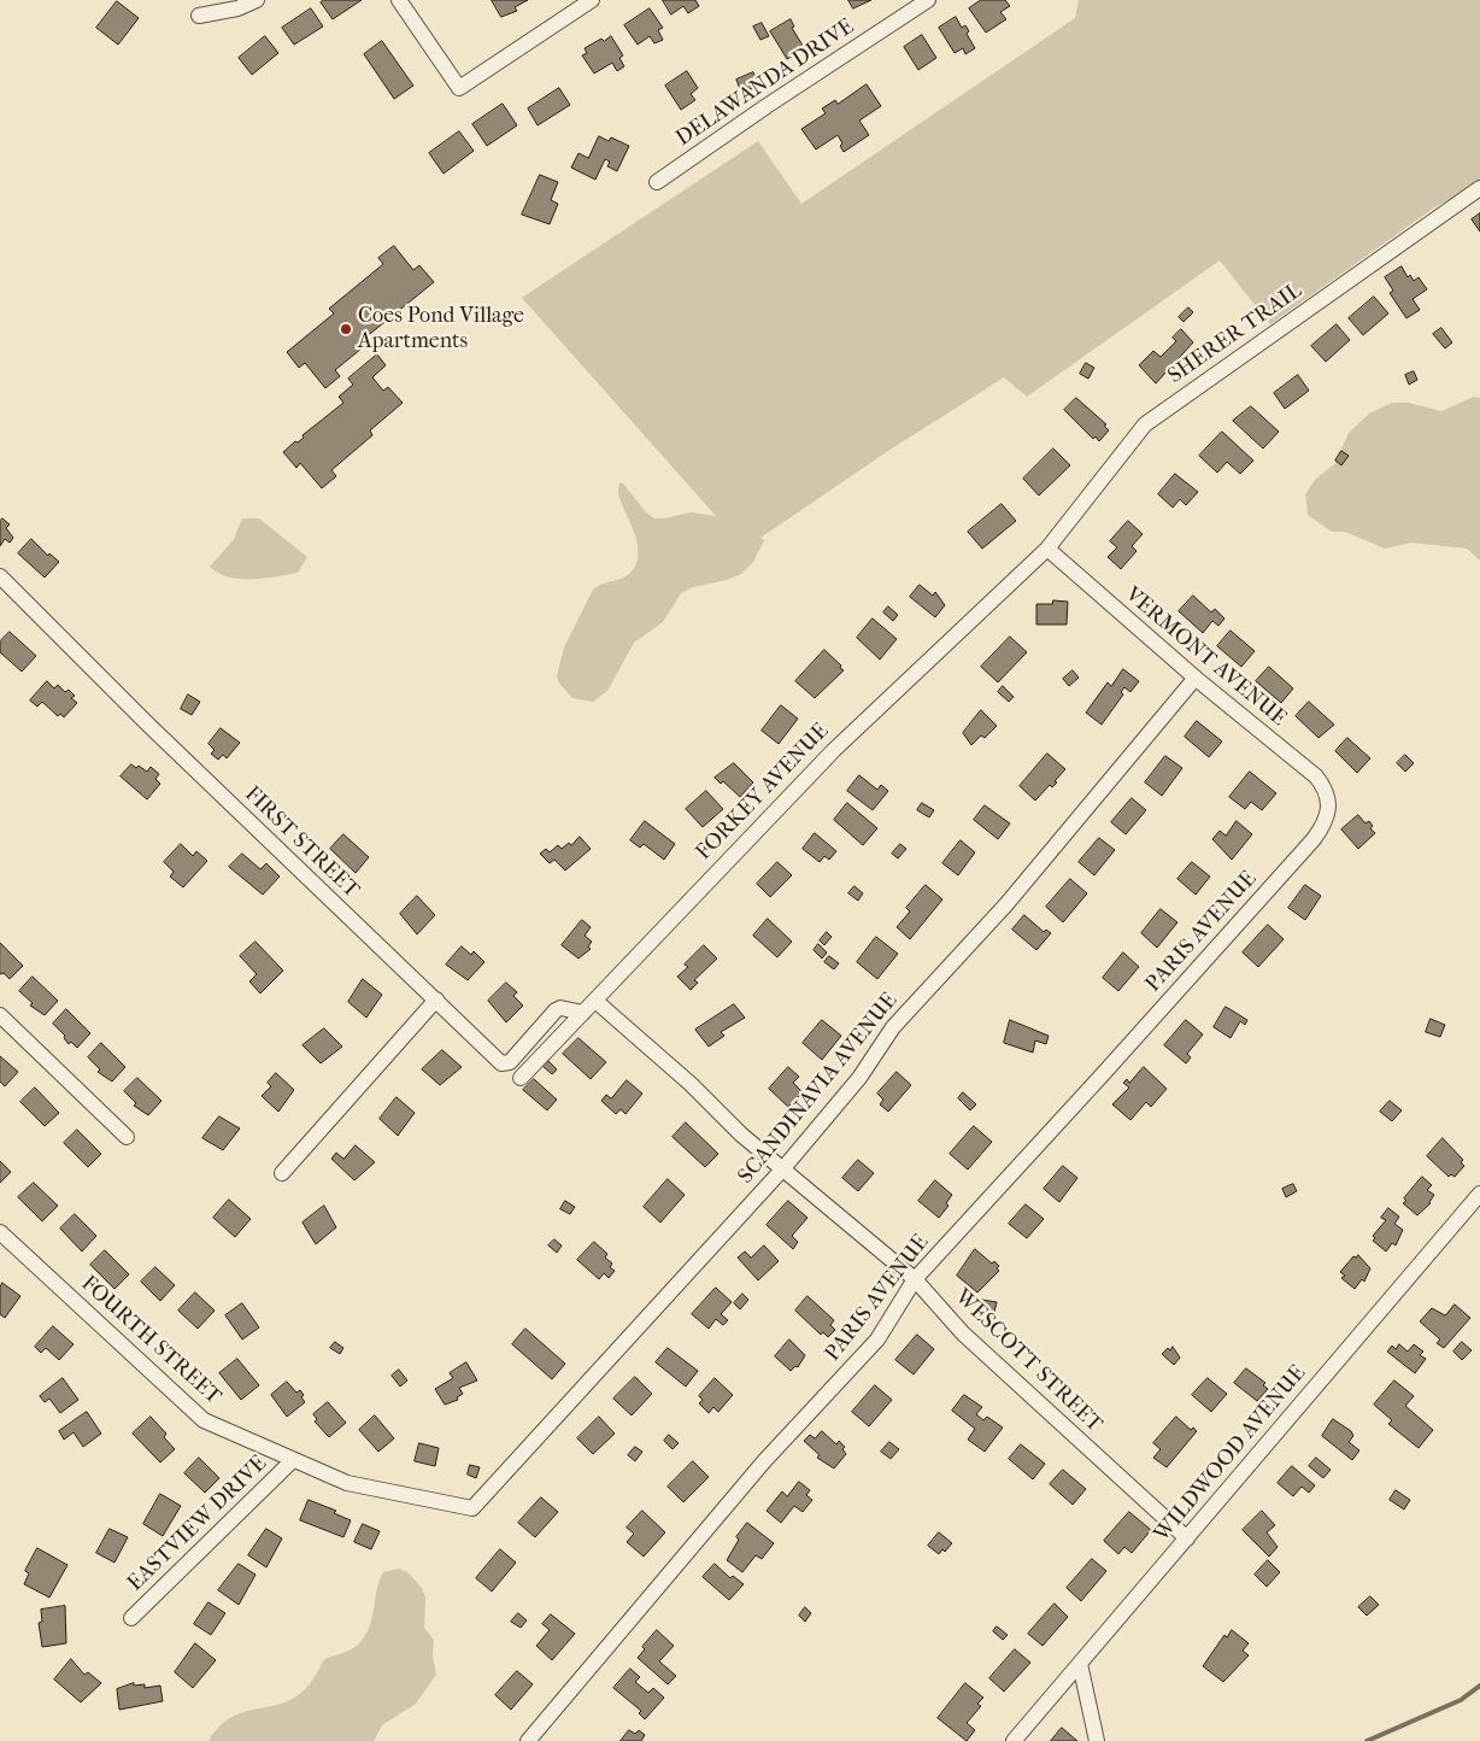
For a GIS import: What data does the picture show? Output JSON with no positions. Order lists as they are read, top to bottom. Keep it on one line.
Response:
{"streets":{"street":["DELAWANDA DRIVE","SHERER TRAIL","VERMONT AVENUE","FORKEY AVENUE","FIRST STREET","PARIS AVENUE","SCANDINAVIA AVENUE","FOURTH STREET","WESCOTT STREET","WILDWOOD AVENUE","EASTVIEW DRIVE"]},"crossings":[["SHERER TRAIL","VERMONT AVENUE"],["SHERER TRAIL","FORKEY AVENUE"],["VERMONT AVENUE","FORKEY AVENUE"],["VERMONT AVENUE","PARIS AVENUE"],["VERMONT AVENUE","SCANDINAVIA AVENUE"],["FORKEY AVENUE","FIRST STREET"],["FORKEY AVENUE","WESCOTT STREET"],["PARIS AVENUE","WESCOTT STREET"],["SCANDINAVIA AVENUE","FOURTH STREET"],["SCANDINAVIA AVENUE","WESCOTT STREET"],["FOURTH STREET","EASTVIEW DRIVE"],["WESCOTT STREET","WILDWOOD AVENUE"]],"places":["Coes Pond Village Apartments"]}
